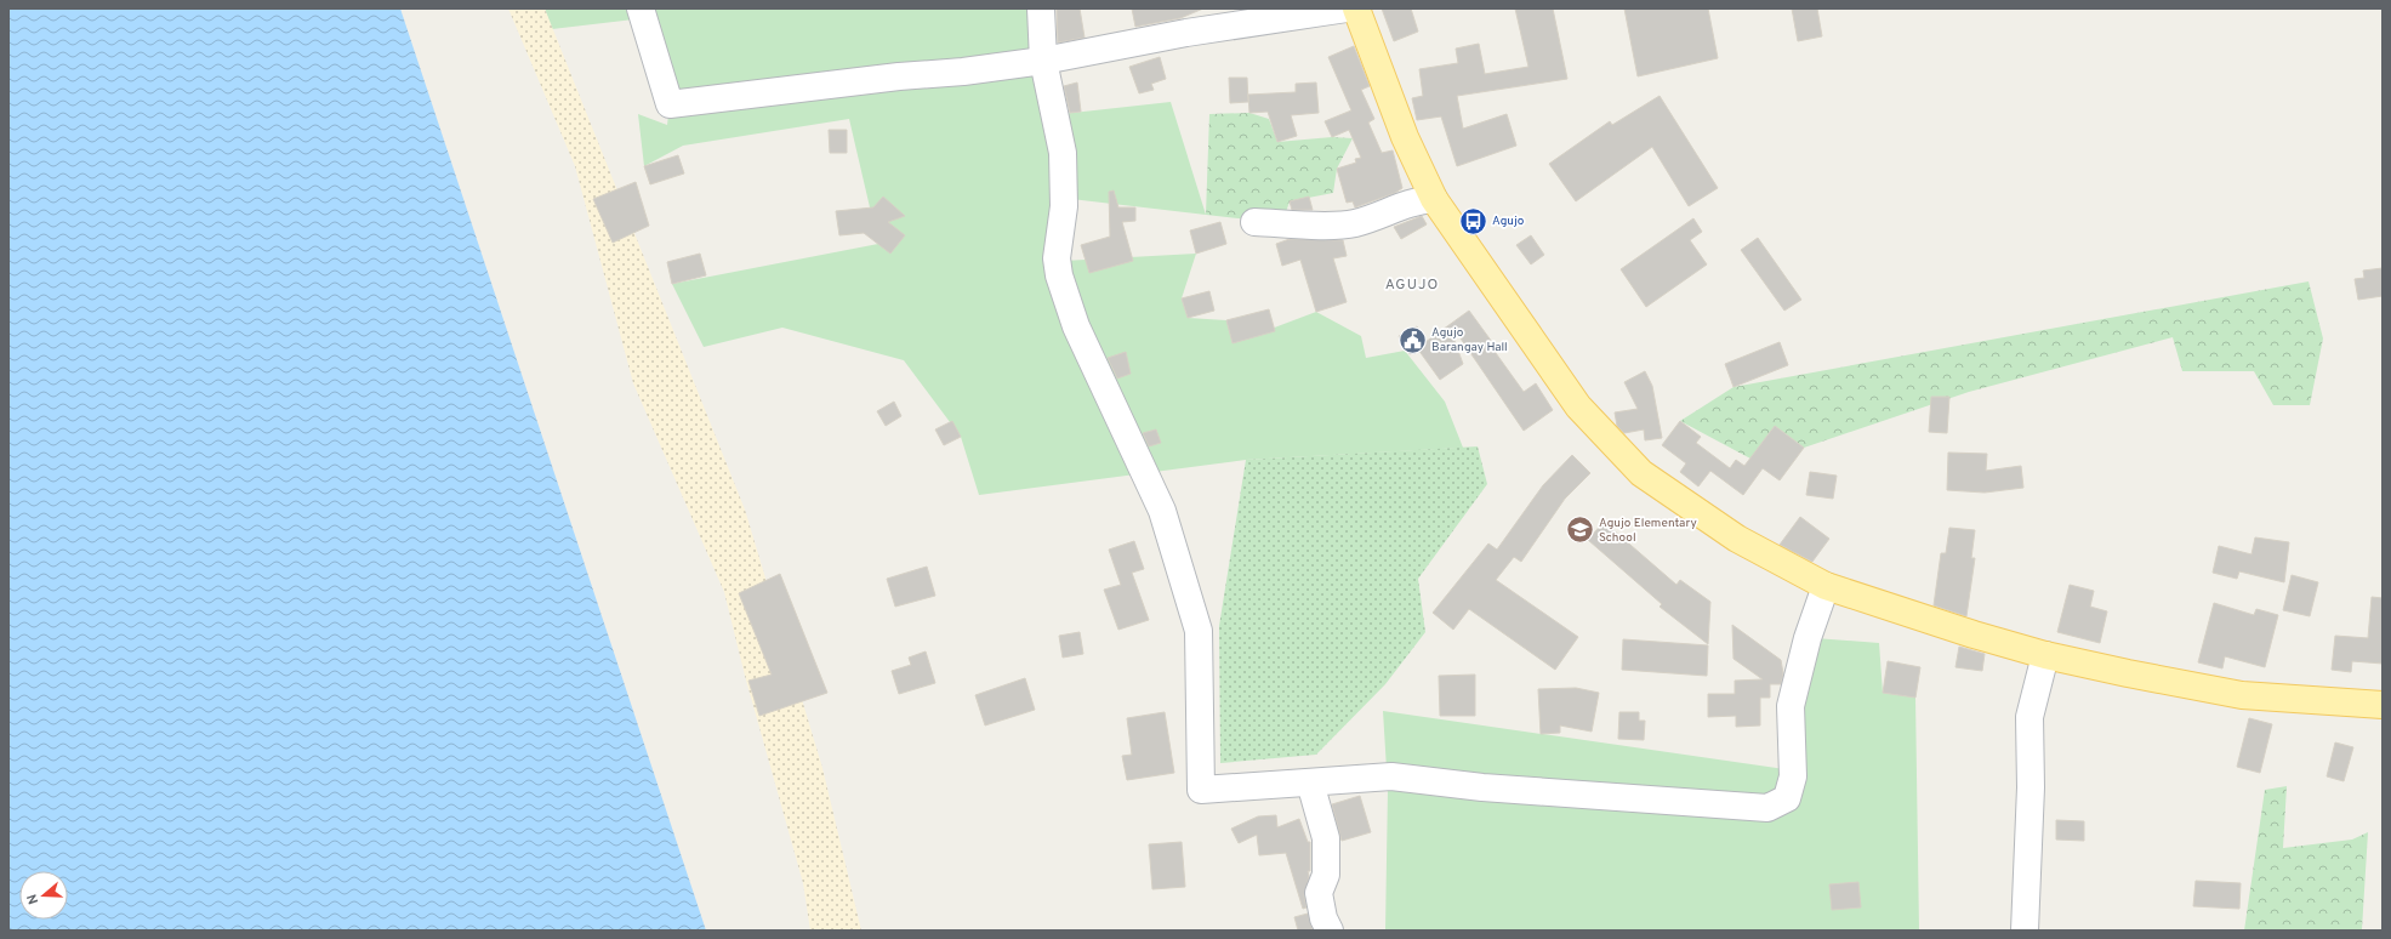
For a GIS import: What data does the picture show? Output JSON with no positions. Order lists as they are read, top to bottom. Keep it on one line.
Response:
{"districts":["AGUJO"],"places":{"bus stop":["Agujo"],"public building":["Agujo Barangay Hall"],"school or university":["Agujo Elementary School"]},"north":"left"}
